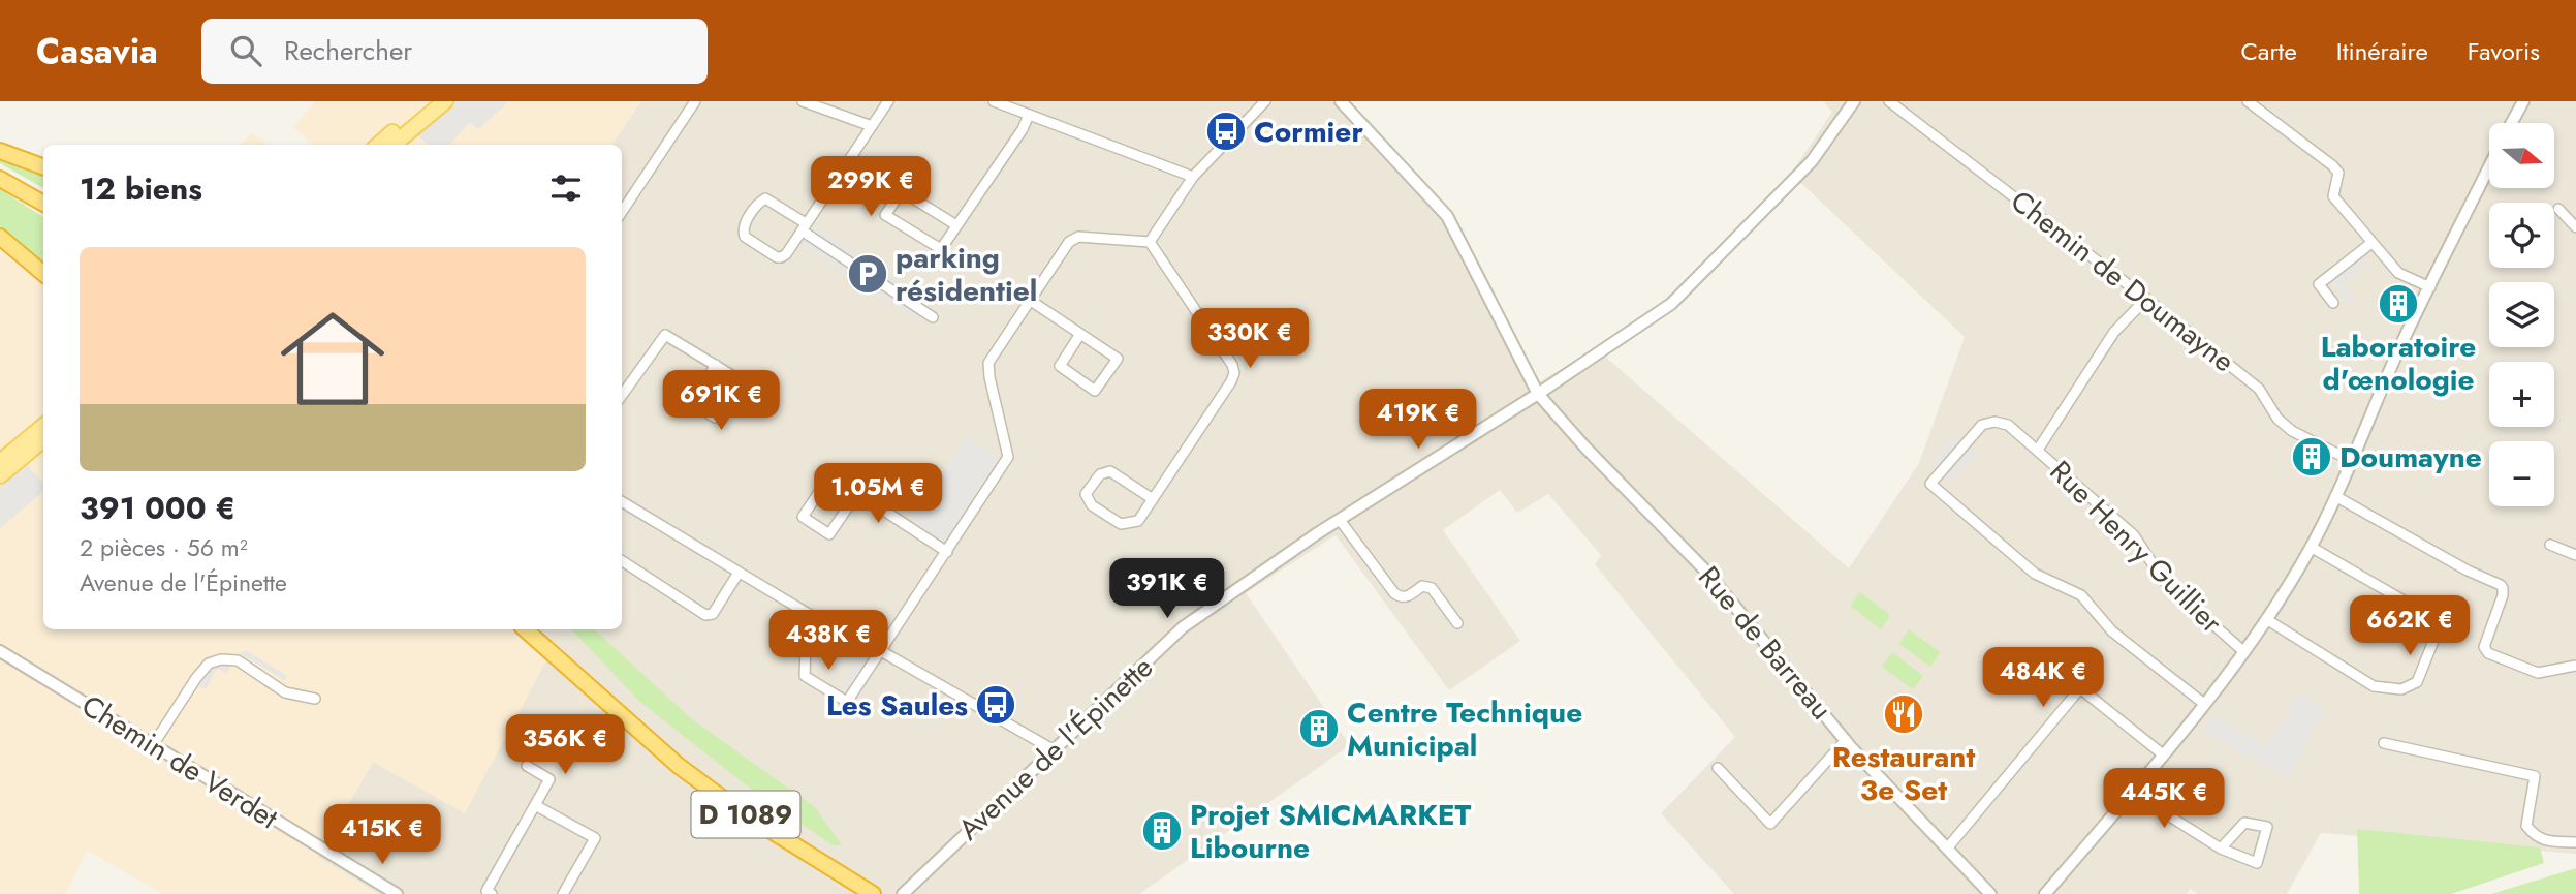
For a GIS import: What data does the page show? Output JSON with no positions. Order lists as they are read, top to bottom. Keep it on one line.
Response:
{"streets":{"highway":["D 1089"],"street":["Chemin de Doumayne","Rue Henry Guillier","Rue de Barreau","Avenue de l'Épinette","Chemin de Verdet"]},"crossings":[["Chemin de Doumayne","Rue Henry Guillier"],["Rue de Barreau","Avenue de l'Épinette"]],"places":{"bus stop":["Cormier","Les Saules"],"parking":["parking résidentiel"],"building":["Laboratoire d'œnologie","Doumayne","Centre Technique Municipal","Projet SMICMARKET Libourne"],"restaurant":["Restaurant 3e Set"]},"north":"right","page":{"header":"Casavia","search":"Rechercher","nav":["Carte","Itinéraire","Favoris"],"map_buttons":["+","−"],"heading":"12 biens","price":["299K €","330K €","691K €","419K €","1.05M €","391K €","662K €","438K €","484K €","356K €","445K €","415K €"],"list":[{"name":"391 000 €","note":"2 pièces · 56 m² · Avenue de l'Épinette"}]}}
